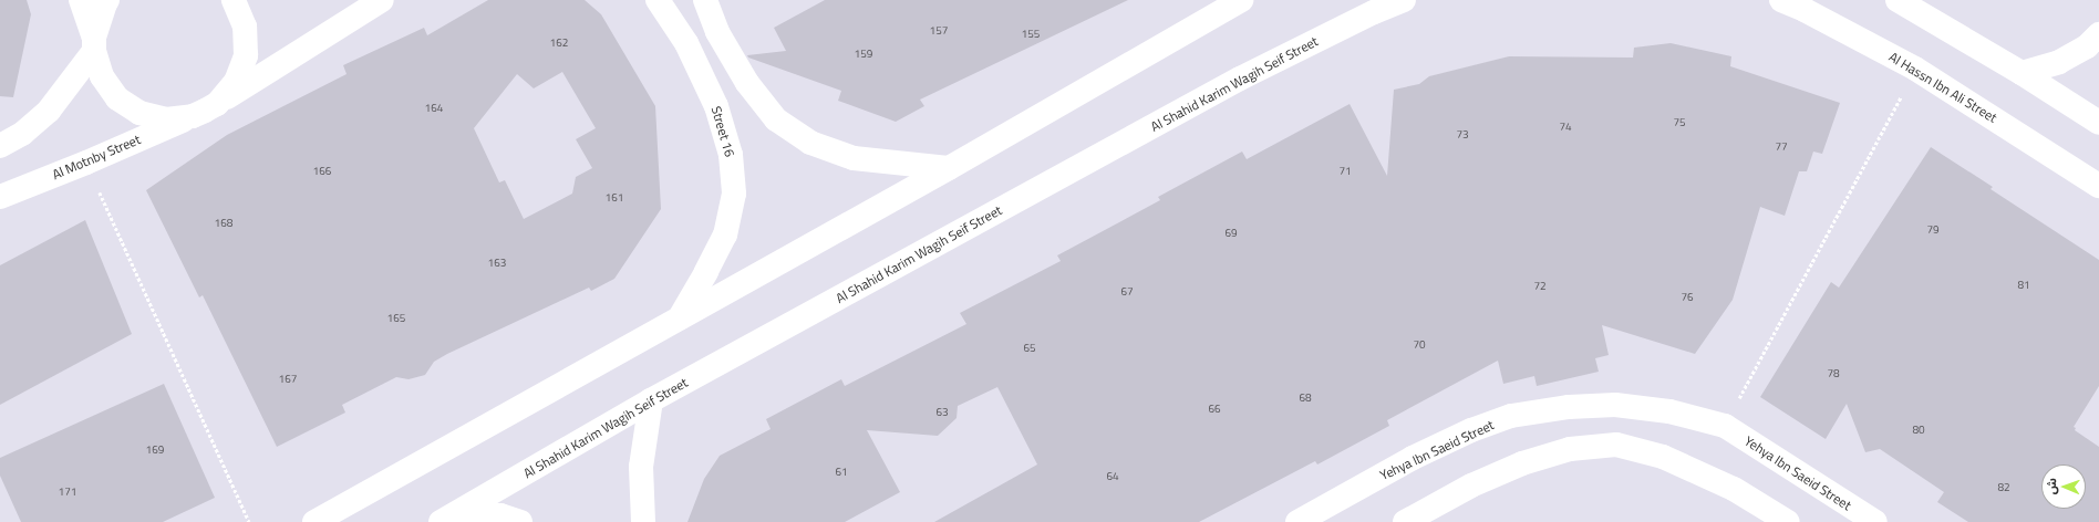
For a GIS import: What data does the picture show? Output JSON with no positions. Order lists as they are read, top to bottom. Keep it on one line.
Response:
{"streets":{"street":["Al Shahid Karim Wagih Seif Street","Al Hassn Ibn Ali Street","Street 16","Al Motnby Street","Yehya Ibn Saeid Street"]},"house_numbers":["157","155","162","159","164","75","74","73","77","166","71","161","168","79","69","163","81","72","67","76","165","70","65","78","167","68","66","63","80","169","61","64","82","171"],"north":"left"}
